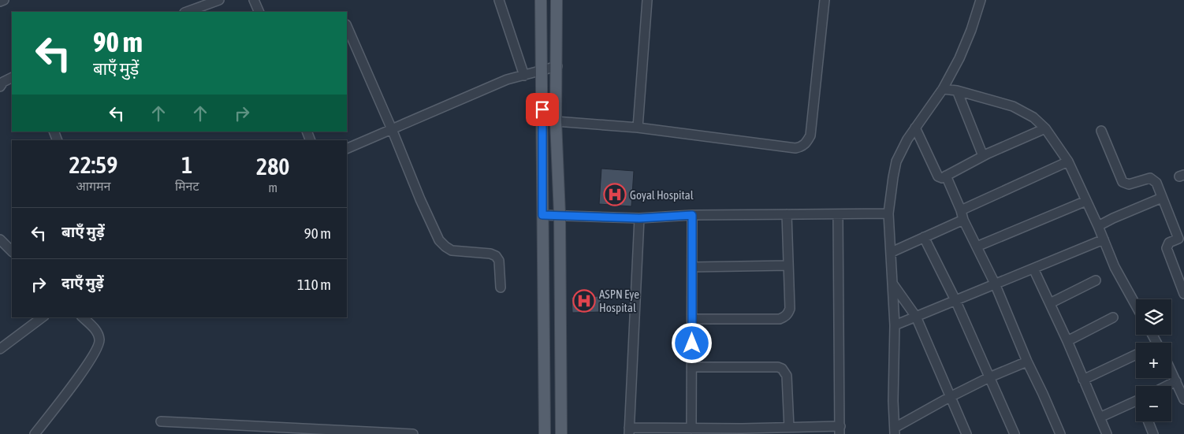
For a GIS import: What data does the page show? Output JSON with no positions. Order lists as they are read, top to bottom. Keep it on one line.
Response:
{"places":{"hospital":["Goyal Hospital","ASPN Eye Hospital"]},"page":{"turn":["90 m","बाएँ मुड़ें"],"eta":["22:59","आगमन","1","मिनट","280","m"],"list":[{"name":"बाएँ मुड़ें","value":"90 m"},{"name":"दाएँ मुड़ें","value":"110 m"}],"map_buttons":["+","−"]}}
